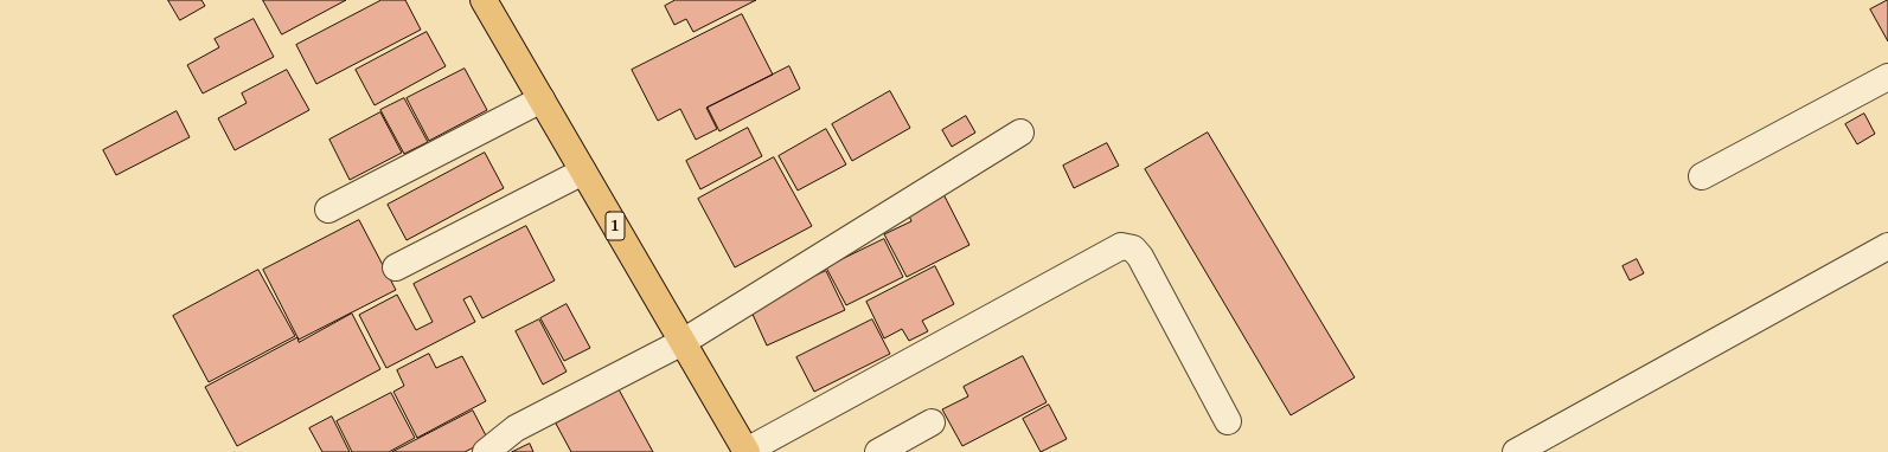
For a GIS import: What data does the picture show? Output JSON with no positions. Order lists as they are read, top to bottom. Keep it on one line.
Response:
{"streets":{"main road":["1"]}}
